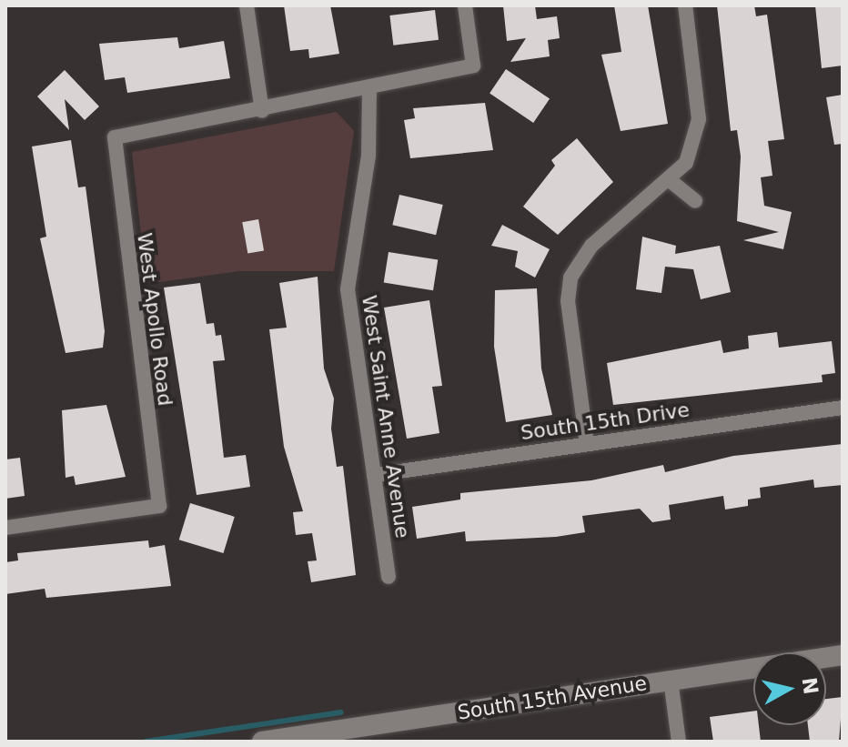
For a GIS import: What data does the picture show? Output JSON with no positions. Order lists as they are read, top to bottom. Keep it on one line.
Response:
{"streets":{"street":["West Apollo Road","West Saint Anne Avenue","South 15th Drive","South 15th Avenue"]},"crossings":[["West Saint Anne Avenue","South 15th Drive"]],"north":"right"}
